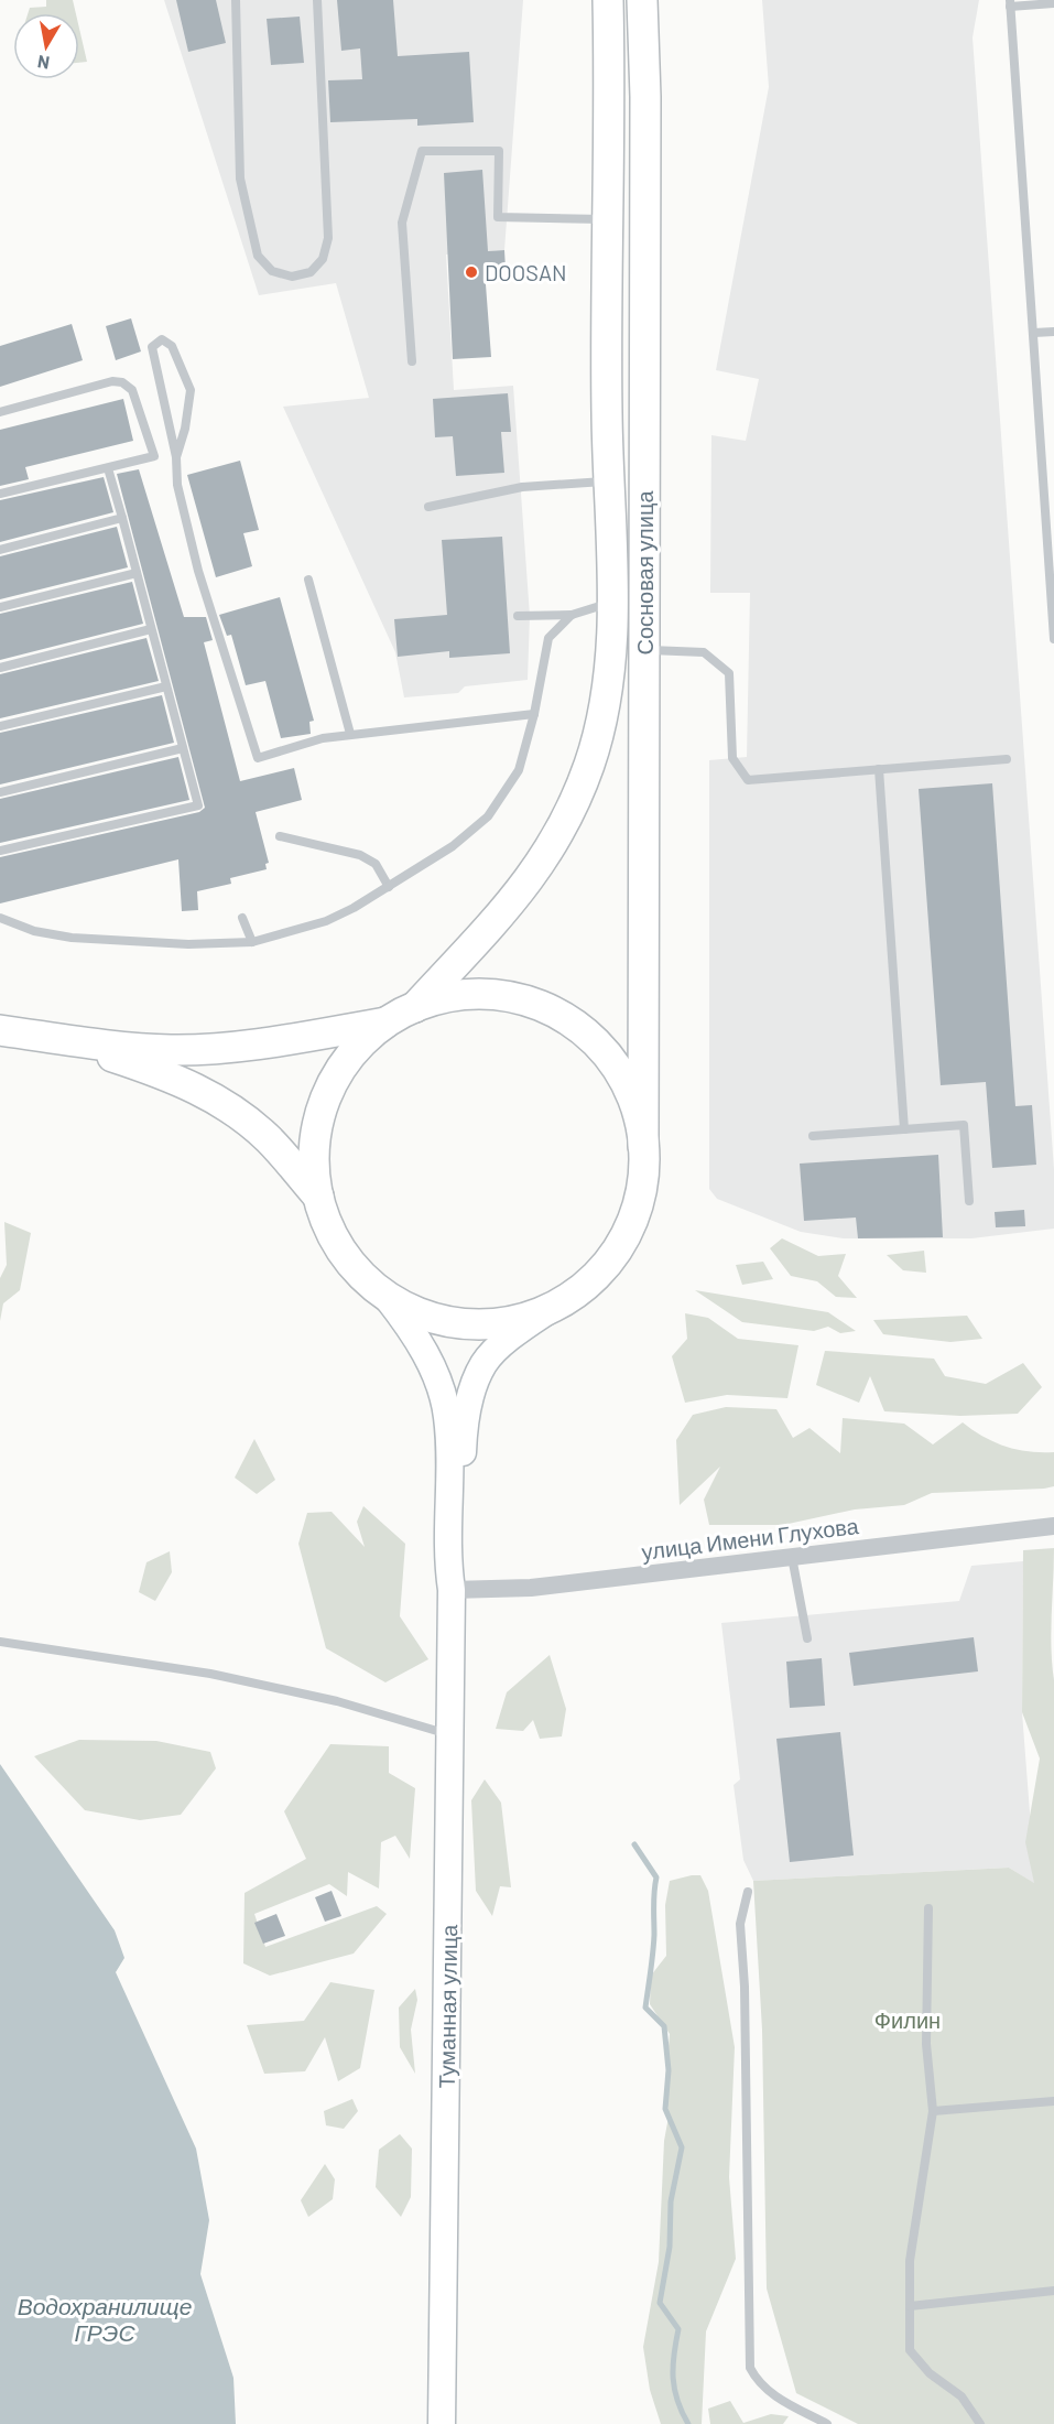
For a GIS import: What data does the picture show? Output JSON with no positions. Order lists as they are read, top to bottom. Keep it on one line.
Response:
{"streets":{"main road":["Сосновая улица"],"street":["улица Имени Глухова","Туманная улица"]},"crossings":[["улица Имени Глухова","Туманная улица"]],"water":["Водохранилище ГРЭС"],"parks":["Филин"],"places":["DOOSAN"],"north":"bottom"}
